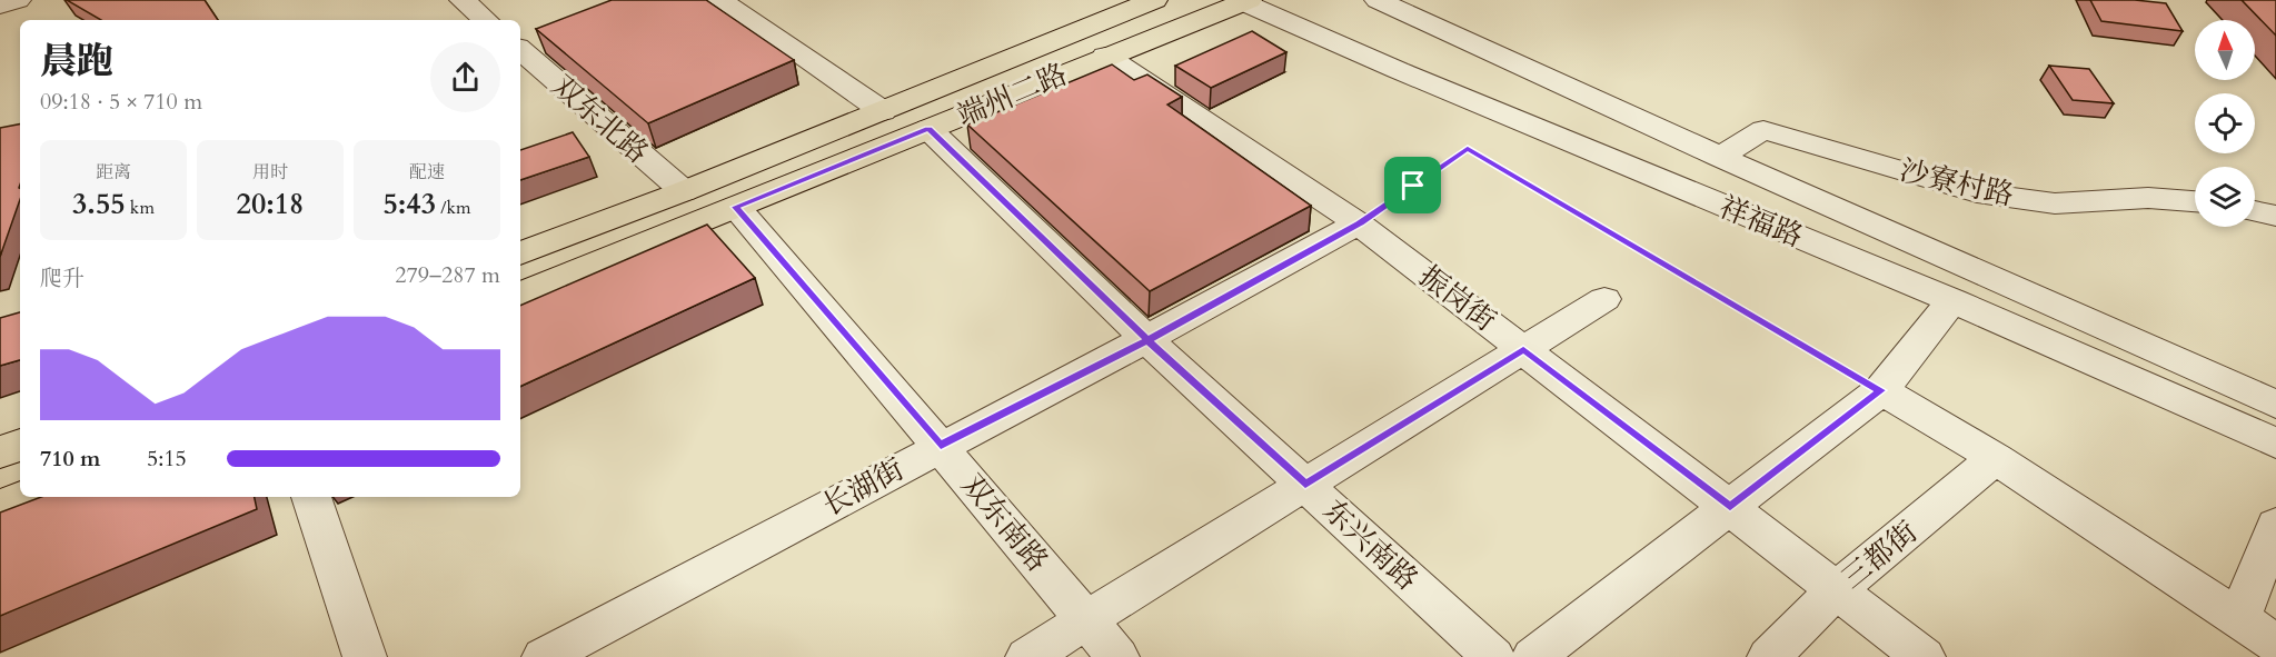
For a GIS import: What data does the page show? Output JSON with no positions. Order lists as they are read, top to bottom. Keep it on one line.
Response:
{"streets":{"main road":["端州二路"],"street":["双东北路","沙寮村路","祥福路","振岗街","长湖街","双东南路","东兴南路","三都街"]},"crossings":[["端州二路","双东北路"],["端州二路","祥福路"],["端州二路","振岗街"],["端州二路","双东南路"],["端州二路","东兴南路"],["沙寮村路","祥福路"],["振岗街","长湖街"],["振岗街","三都街"],["长湖街","双东南路"],["长湖街","东兴南路"]],"north":"top","page":{"heading":["晨跑","09:18 · 5 × 710 m"],"stats":[["距离","3.55 km"],["用时","20:18"],["配速","5:43 /km"]],"chart":["爬升","279–287 m"],"list":[{"name":"710 m","note":"5:15"}]}}
